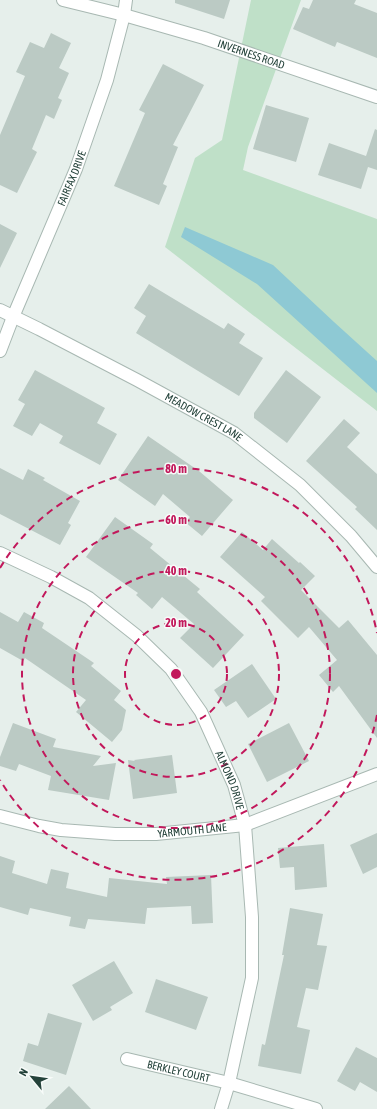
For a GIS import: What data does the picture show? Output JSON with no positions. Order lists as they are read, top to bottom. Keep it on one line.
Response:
{"streets":{"street":["INVERNESS ROAD","FAIRFAX DRIVE","MEADOW CREST LANE","ALMOND DRIVE","YARMOUTH LANE","BERKLEY COURT"]},"crossings":[["INVERNESS ROAD","FAIRFAX DRIVE"],["FAIRFAX DRIVE","MEADOW CREST LANE"],["ALMOND DRIVE","YARMOUTH LANE"],["ALMOND DRIVE","BERKLEY COURT"]],"north":"top left","rings":["80 m","60 m","40 m","20 m"]}
